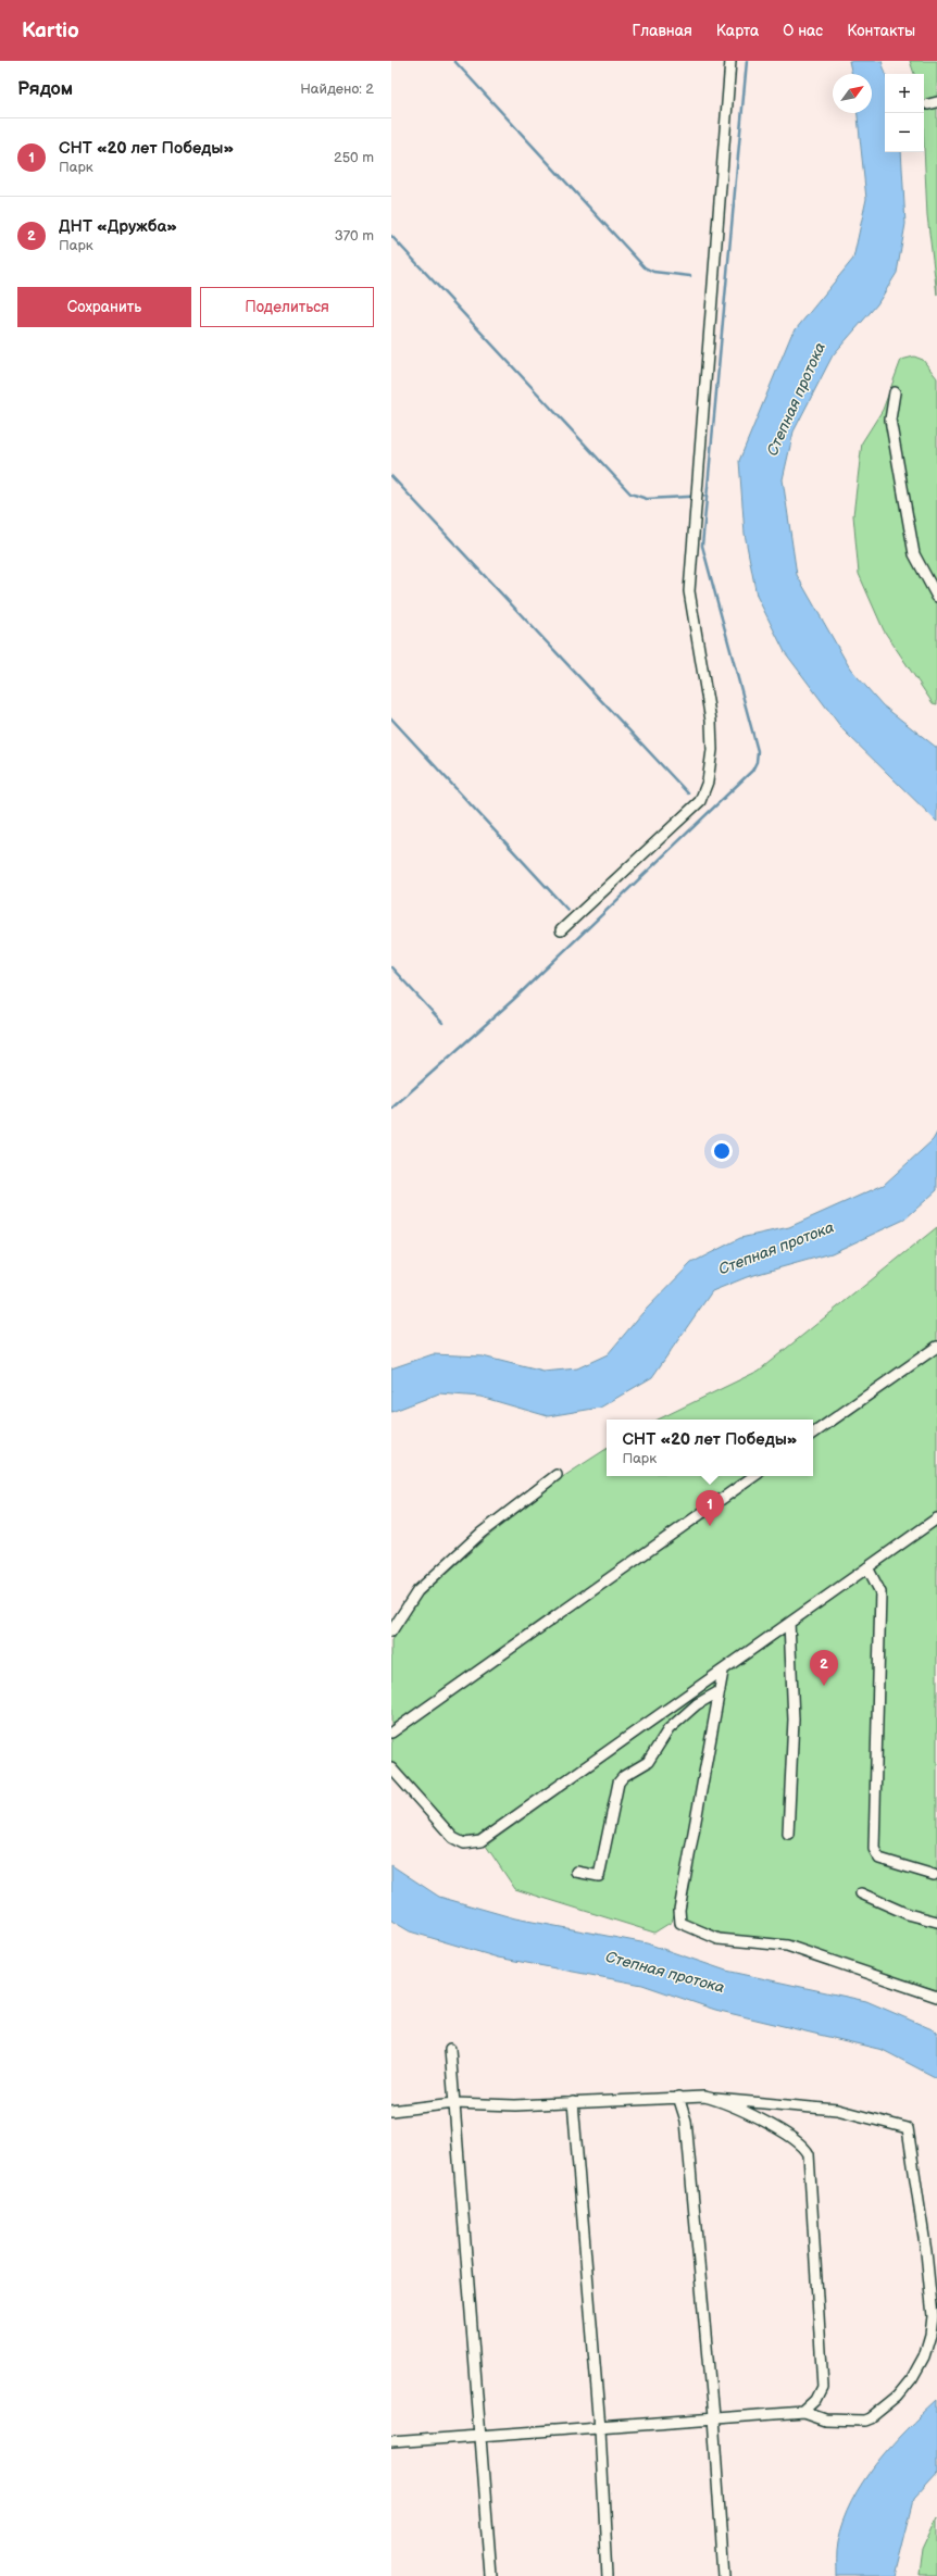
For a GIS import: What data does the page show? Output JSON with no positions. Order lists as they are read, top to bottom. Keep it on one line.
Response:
{"water":["Степная протока"],"north":"top right","page":{"header":"Kartio","nav":["Главная","Карта","О нас","Контакты"],"heading":["Рядом","Найдено: 2"],"map_buttons":["+","−"],"list":[{"mark":"1","name":"СНТ «20 лет Победы»","note":"Парк","value":"250 m"},{"mark":"2","name":"ДНТ «Дружба»","note":"Парк","value":"370 m"}],"buttons":["Сохранить","Поделиться"],"popup":["СНТ «20 лет Победы»","Парк"],"pins":["1","2"]}}
